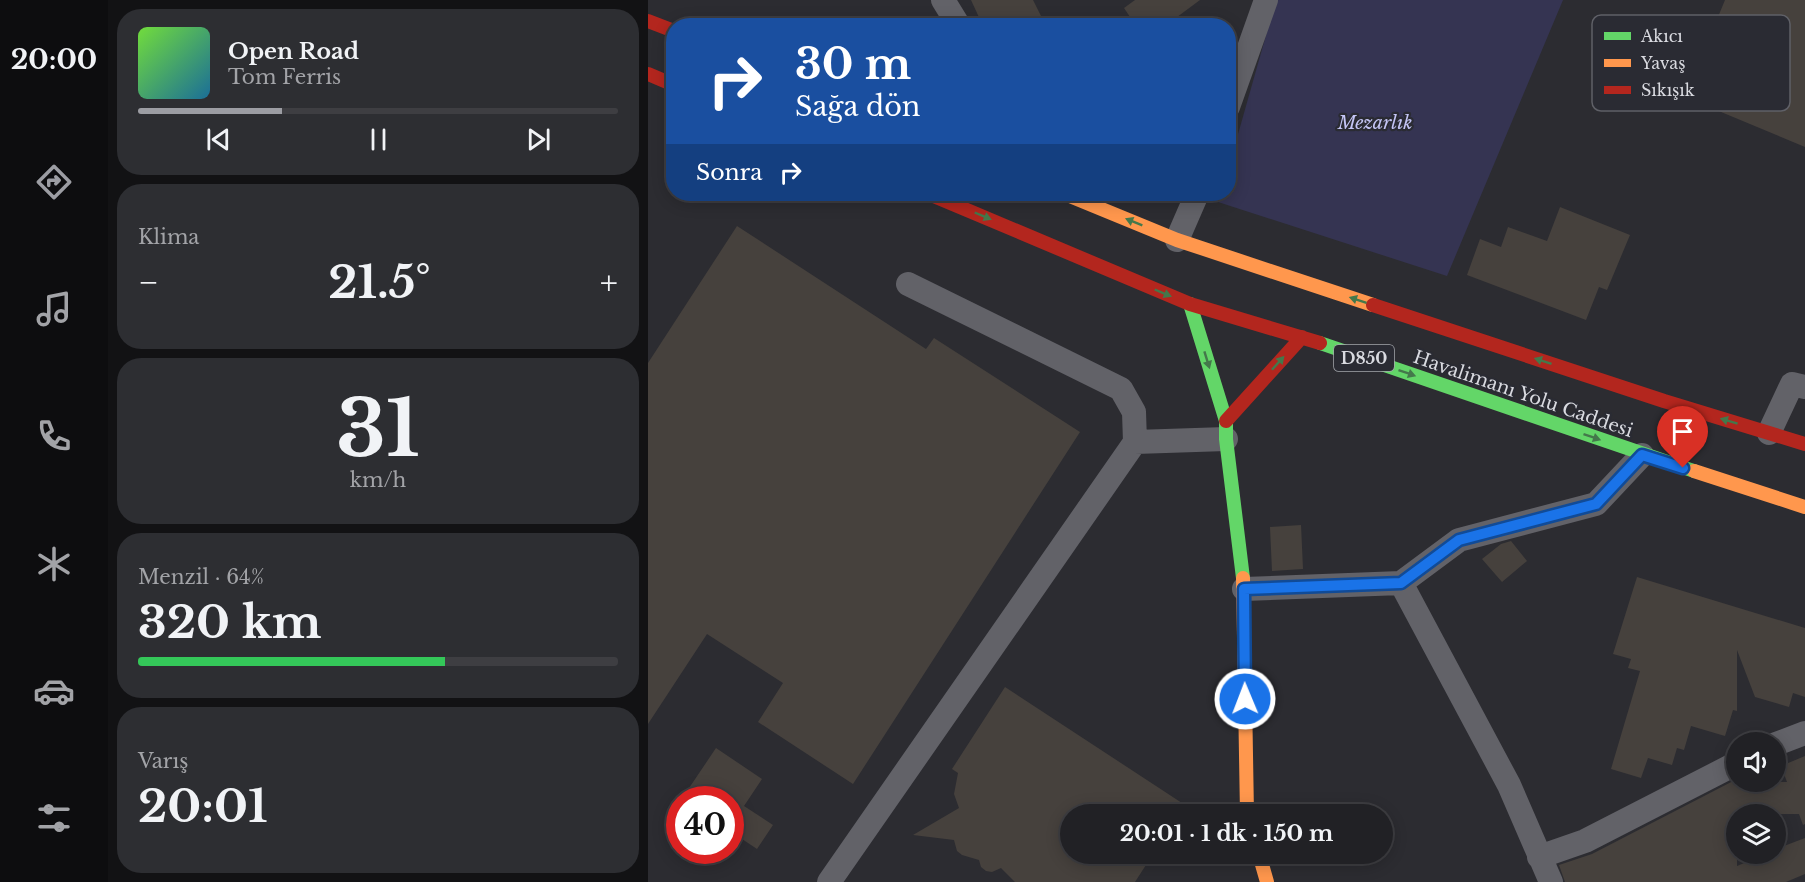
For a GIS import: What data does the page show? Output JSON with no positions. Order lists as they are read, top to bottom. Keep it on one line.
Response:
{"streets":{"main road":["D850","Havalimanı Yolu Caddesi"]},"parks":["Mezarlık"],"legend":["Akıcı","Yavaş","Sıkışık"],"page":{"tabs":"20:00","turn":["30 m","Sağa dön"],"song":["Open Road","Tom Ferris"],"then":"Sonra","tile":["Klima",["31","km/h"],["Menzil · 64%","320 km"],["Varış","20:01"]],"heat":["−","21.5°","+"],"limit":"40","trip":"20:01 · 1 dk · 150 m"}}
